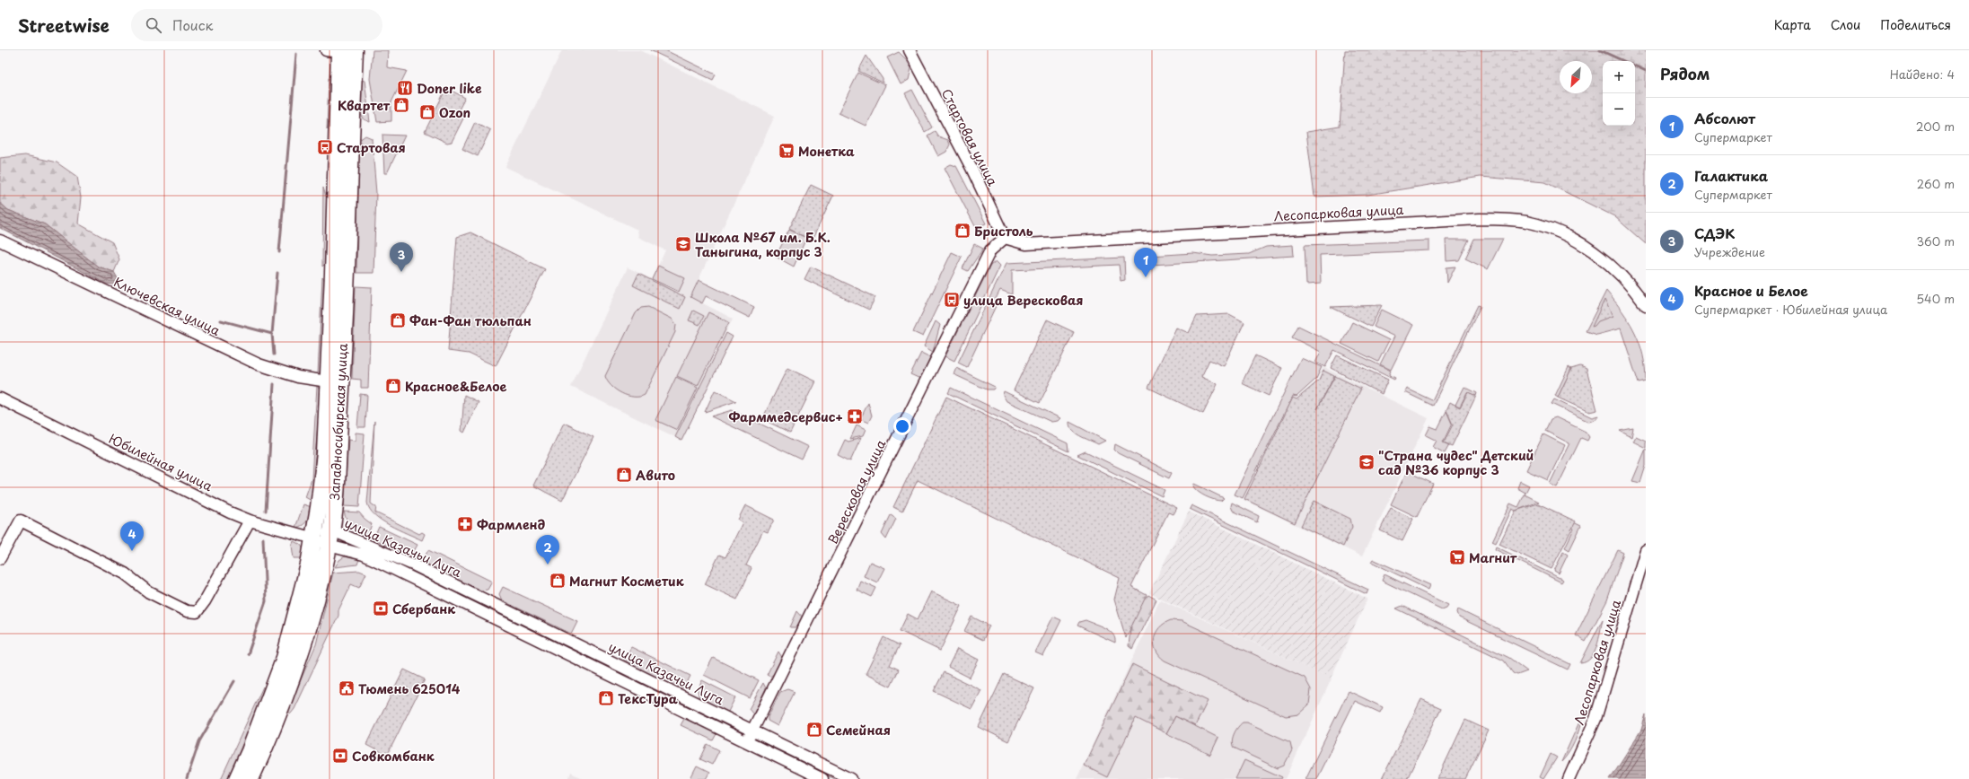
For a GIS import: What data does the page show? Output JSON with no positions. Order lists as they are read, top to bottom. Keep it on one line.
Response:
{"streets":{"main road":["Западносибирская улица"],"street":["Стартовая улица","Лесопарковая улица","Ключевская улица","Юбилейная улица","Вересковая улица","улица Казачьи Луга"]},"crossings":[["Стартовая улица","Лесопарковая улица"],["Стартовая улица","Вересковая улица"],["Лесопарковая улица","Вересковая улица"],["Ключевская улица","Западносибирская улица"],["Западносибирская улица","Юбилейная улица"],["Западносибирская улица","улица Казачьи Луга"],["Юбилейная улица","улица Казачьи Луга"],["Вересковая улица","улица Казачьи Луга"]],"places":{"restaurant":["Doner like"],"shop":["Квартет","Ozon","Бристоль","Фан-Фан тюльпан","Красное&Белое","Авито","Магнит Косметик","ТексТура","Семейная"],"bus stop":["Стартовая","улица Вересковая"],"supermarket":["Монетка","Магнит"],"school or university":["Школа №67 им. Б.К. Таныгина, корпус 3","\"Страна чудес\" Детский сад №36 корпус 3"],"pharmacy":["Фарммедсервис+","Фармленд"],"bank":["Сбербанк","Совкомбанк"],"public building":["Тюмень 625014"]},"north":"bottom left","page":{"header":"Streetwise","search":"Поиск","nav":["Карта","Слои","Поделиться"],"heading":["Рядом","Найдено: 4"],"map_buttons":["+","−"],"list":[{"mark":"1","name":"Абсолют","note":"Супермаркет","value":"200 m"},{"mark":"2","name":"Галактика","note":"Супермаркет","value":"260 m"},{"mark":"3","name":"СДЭК","note":"Учреждение","value":"360 m"},{"mark":"4","name":"Красное и Белое","note":"Супермаркет · Юбилейная улица","value":"540 m"}],"pins":["3","1","4","2"]}}
